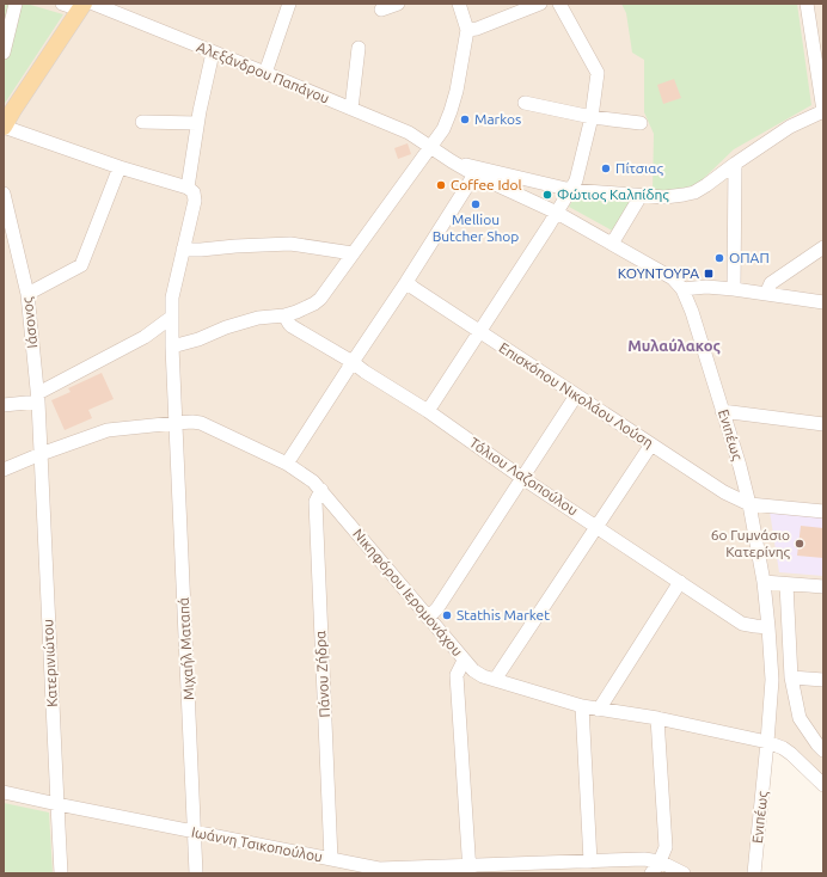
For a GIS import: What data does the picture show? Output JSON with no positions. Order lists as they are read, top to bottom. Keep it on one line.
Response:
{"streets":{"street":["Αλεξάνδρου Παπάγου","Ιάσονος","Επισκόπου Νικολάου Λούση","Ενιπέως","Τόλιου Λαζοπούλου","Νικηφόρου Ιερομονάχου","Μιχαήλ Ματαπά","Κατερινιώτου","Πάνου Ζήδρα","Ιωάννη Τσικοπούλου"]},"crossings":[["Αλεξάνδρου Παπάγου","Ενιπέως"],["Αλεξάνδρου Παπάγου","Μιχαήλ Ματαπά"],["Ιάσονος","Νικηφόρου Ιερομονάχου"],["Ιάσονος","Κατερινιώτου"],["Επισκόπου Νικολάου Λούση","Ενιπέως"],["Ενιπέως","Τόλιου Λαζοπούλου"],["Ενιπέως","Νικηφόρου Ιερομονάχου"],["Νικηφόρου Ιερομονάχου","Μιχαήλ Ματαπά"],["Νικηφόρου Ιερομονάχου","Κατερινιώτου"],["Νικηφόρου Ιερομονάχου","Πάνου Ζήδρα"],["Μιχαήλ Ματαπά","Ιωάννη Τσικοπούλου"],["Κατερινιώτου","Ιωάννη Τσικοπούλου"],["Πάνου Ζήδρα","Ιωάννη Τσικοπούλου"]],"districts":["Μυλαύλακος"],"places":{"other":["Markos","Πίτσιας","Coffee Idol","Φώτιος Καλπίδης","Melliou Butcher Shop","ΟΠΑΠ","6ο Γυμνάσιο Κατερίνης","Stathis Market"],"transit":["ΚΟΥΝΤΟΥΡΑ"]}}
